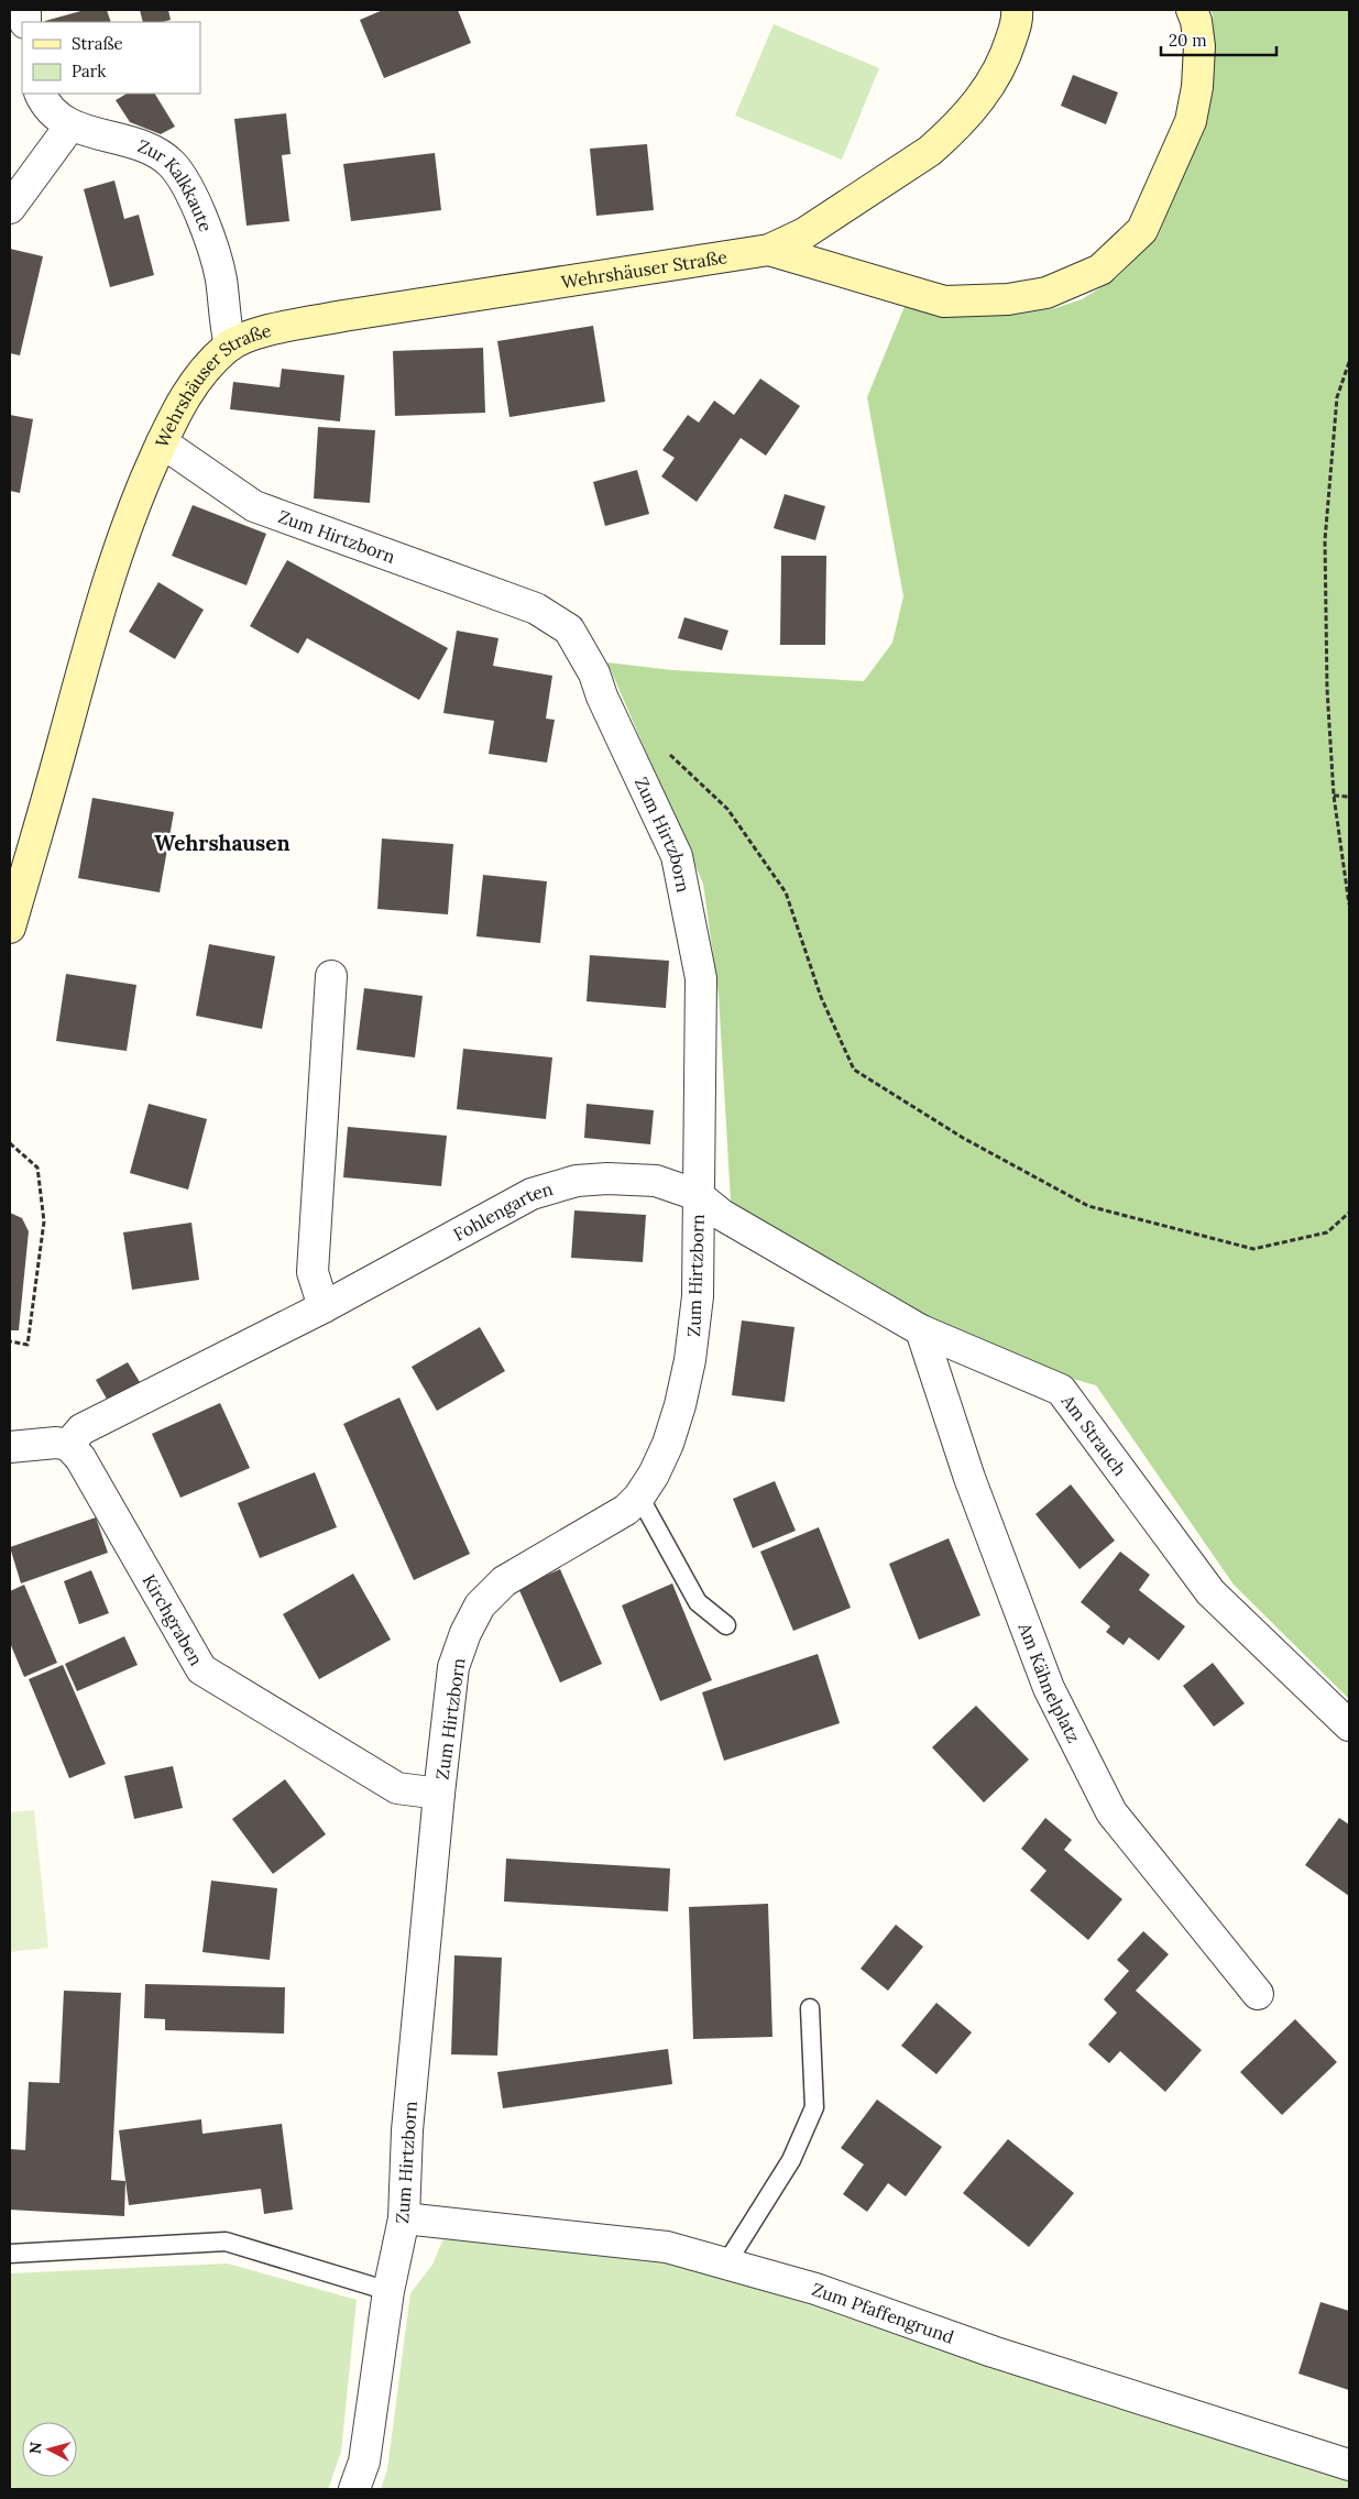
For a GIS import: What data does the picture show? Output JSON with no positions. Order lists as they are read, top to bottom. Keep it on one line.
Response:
{"streets":{"street":["Zur Kalkkaute","Wehrshäuser Straße","Zum Hirtzborn","Fohlengarten","Am Strauch","Kirchgraben","Am Kähnelplatz","Zum Pfaffengrund"]},"crossings":[["Zur Kalkkaute","Wehrshäuser Straße"],["Wehrshäuser Straße","Zum Hirtzborn"],["Zum Hirtzborn","Fohlengarten"],["Zum Hirtzborn","Am Strauch"],["Zum Hirtzborn","Kirchgraben"],["Zum Hirtzborn","Zum Pfaffengrund"],["Fohlengarten","Am Strauch"],["Fohlengarten","Kirchgraben"],["Am Strauch","Am Kähnelplatz"]],"districts":["Wehrshausen"],"legend":["Straße","Park"],"scale_bar":"20 m","north":"left"}
